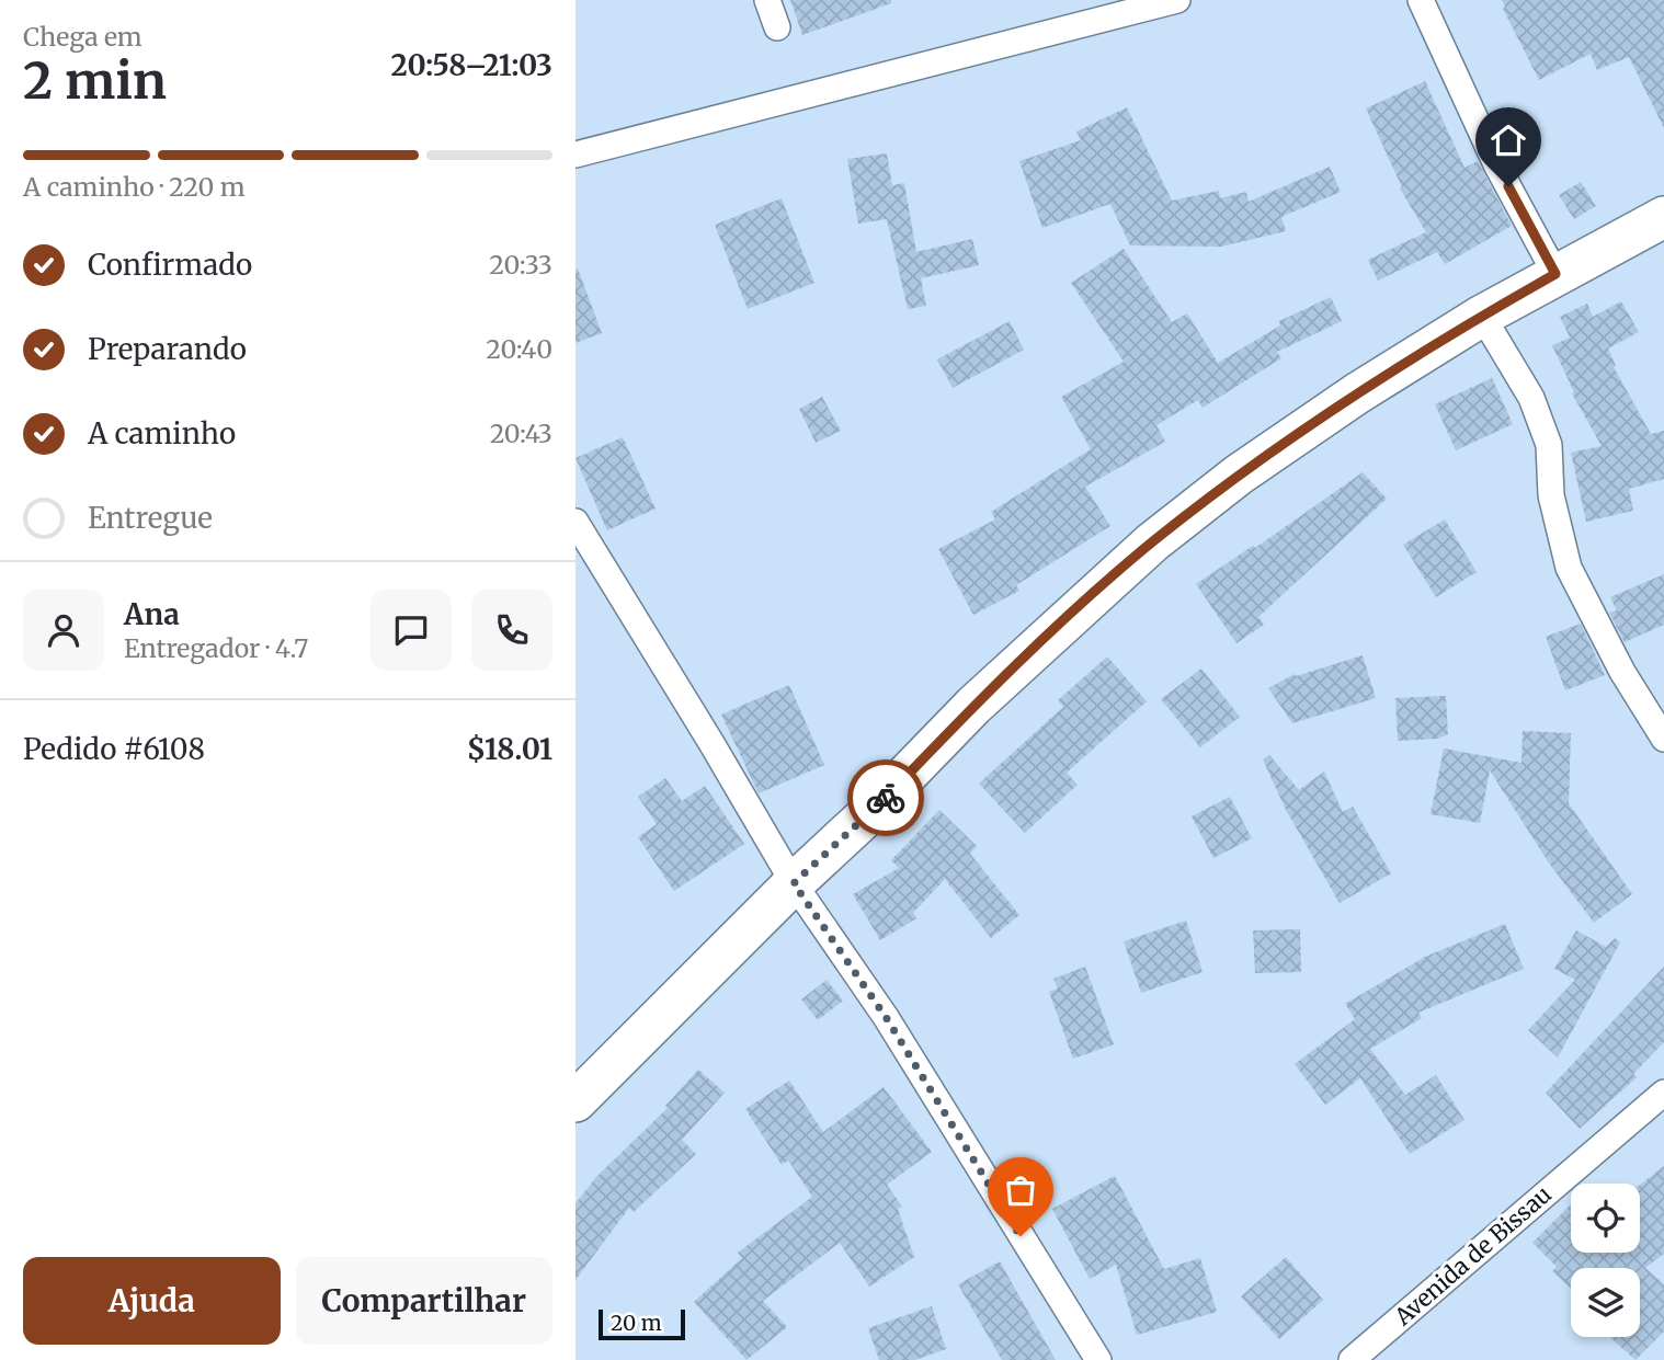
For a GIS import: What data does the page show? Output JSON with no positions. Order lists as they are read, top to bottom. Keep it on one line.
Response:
{"streets":{"street":["Avenida de Bissau"]},"scale_bar":"20 m","page":{"heading":["2 min","Chega em","20:58–21:03"],"panel":["Ana","Entregador · 4.7","Pedido #6108","$18.01"],"bar":"A caminho · 220 m","list":[["Confirmado","20:33"],["Preparando","20:40"],["A caminho","20:43"],"Entregue"],"buttons":["Ajuda","Compartilhar"],"scale":"20 m"}}
